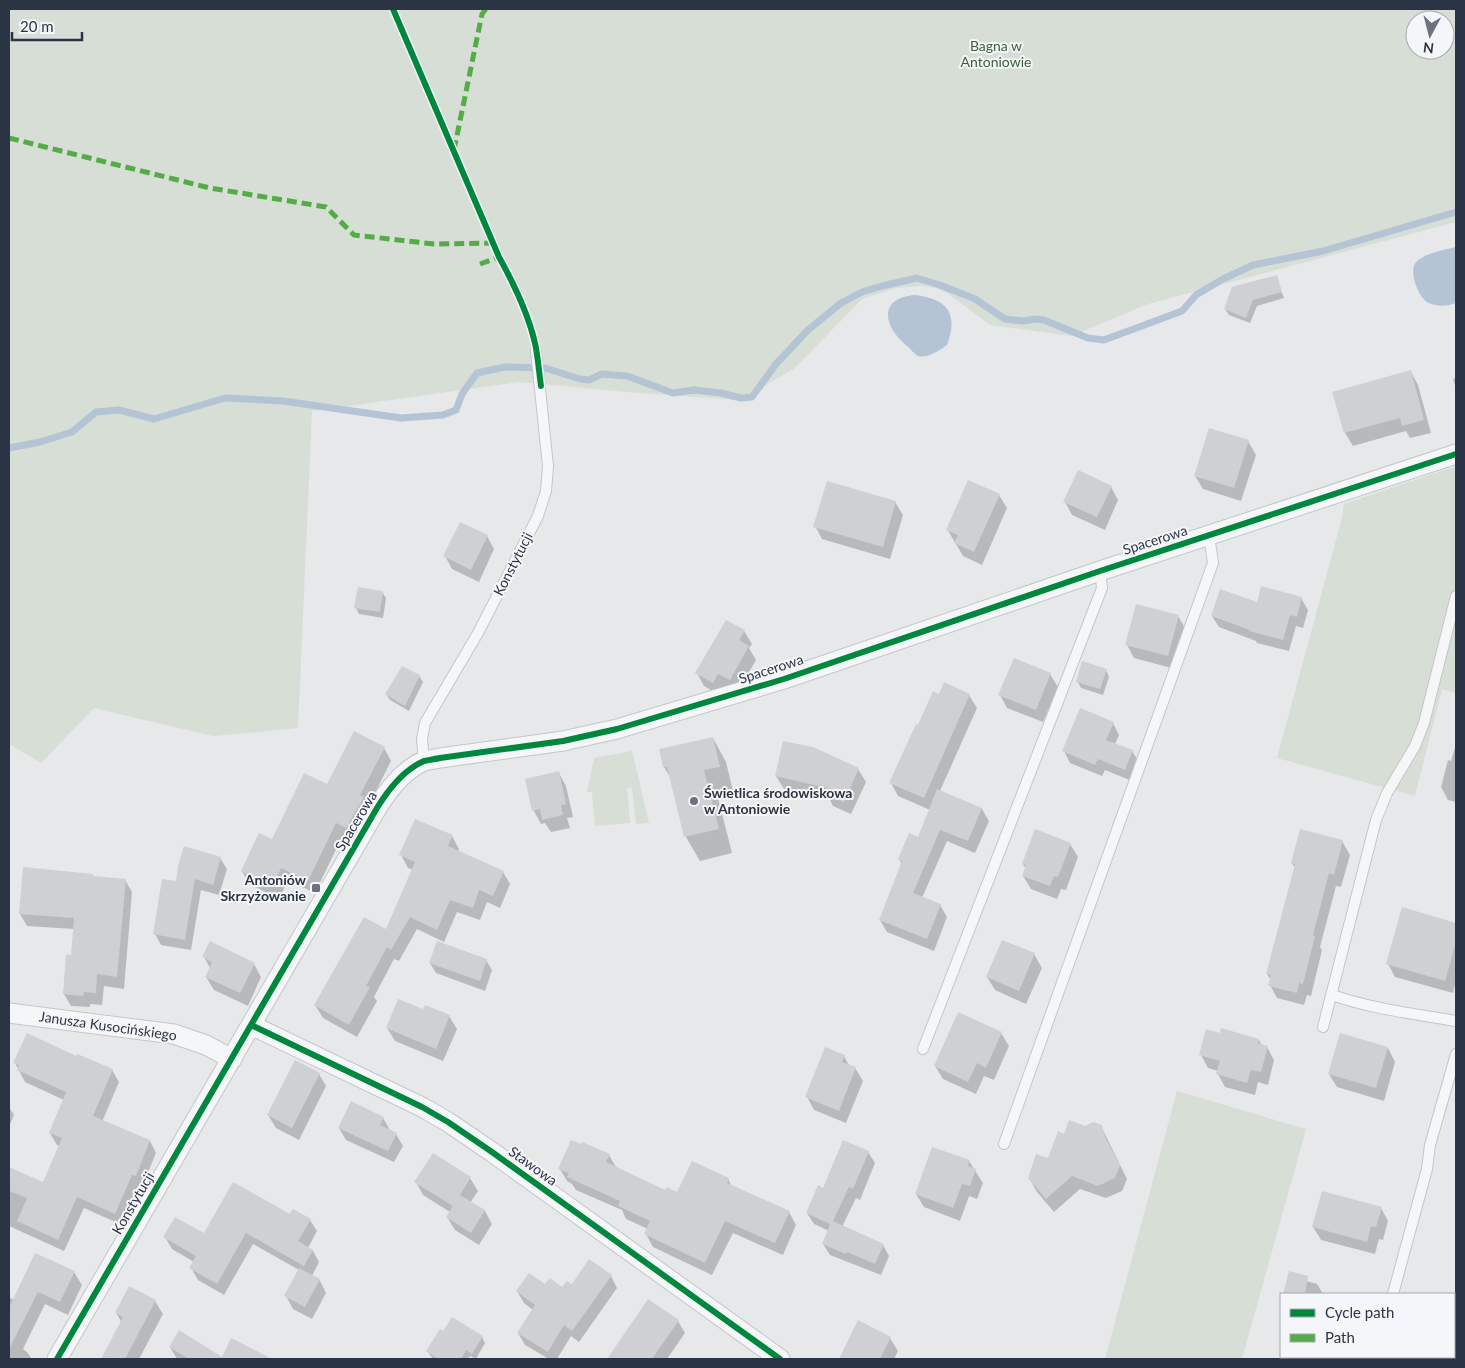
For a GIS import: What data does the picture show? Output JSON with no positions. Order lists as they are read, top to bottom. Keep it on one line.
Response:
{"streets":{"street":["Spacerowa","Konstytucji","Janusza Kusocińskiego","Stawowa"]},"crossings":[["Spacerowa","Konstytucji"],["Spacerowa","Janusza Kusocińskiego"],["Spacerowa","Stawowa"],["Konstytucji","Janusza Kusocińskiego"]],"parks":["Bagna w Antoniowie"],"places":{"other":["Świetlica środowiskowa w Antoniowie"],"transit":["Antoniów Skrzyżowanie"]},"legend":["Cycle path","Path"],"scale_bar":"20 m","north":"bottom"}
